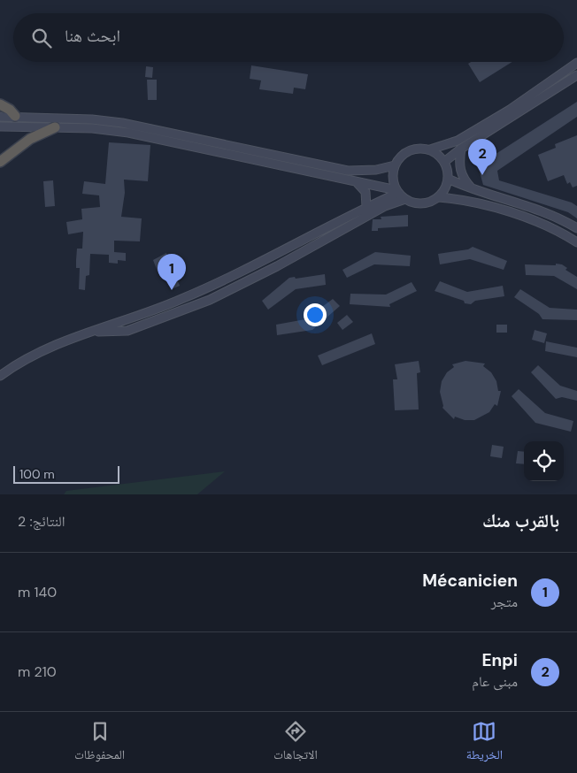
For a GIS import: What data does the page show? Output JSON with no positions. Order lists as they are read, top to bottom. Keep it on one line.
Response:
{"scale_bar":"100 m","page":{"search":"ابحث هنا","pins":["2","1"],"scale":"100 m","heading":["بالقرب منك","النتائج: 2"],"list":[{"mark":"1","name":"Mécanicien","note":"متجر","value":"140 m"},{"mark":"2","name":"Enpi","note":"مبنى عام","value":"210 m"}],"nav":["الخريطة","الاتجاهات","المحفوظات"]}}
